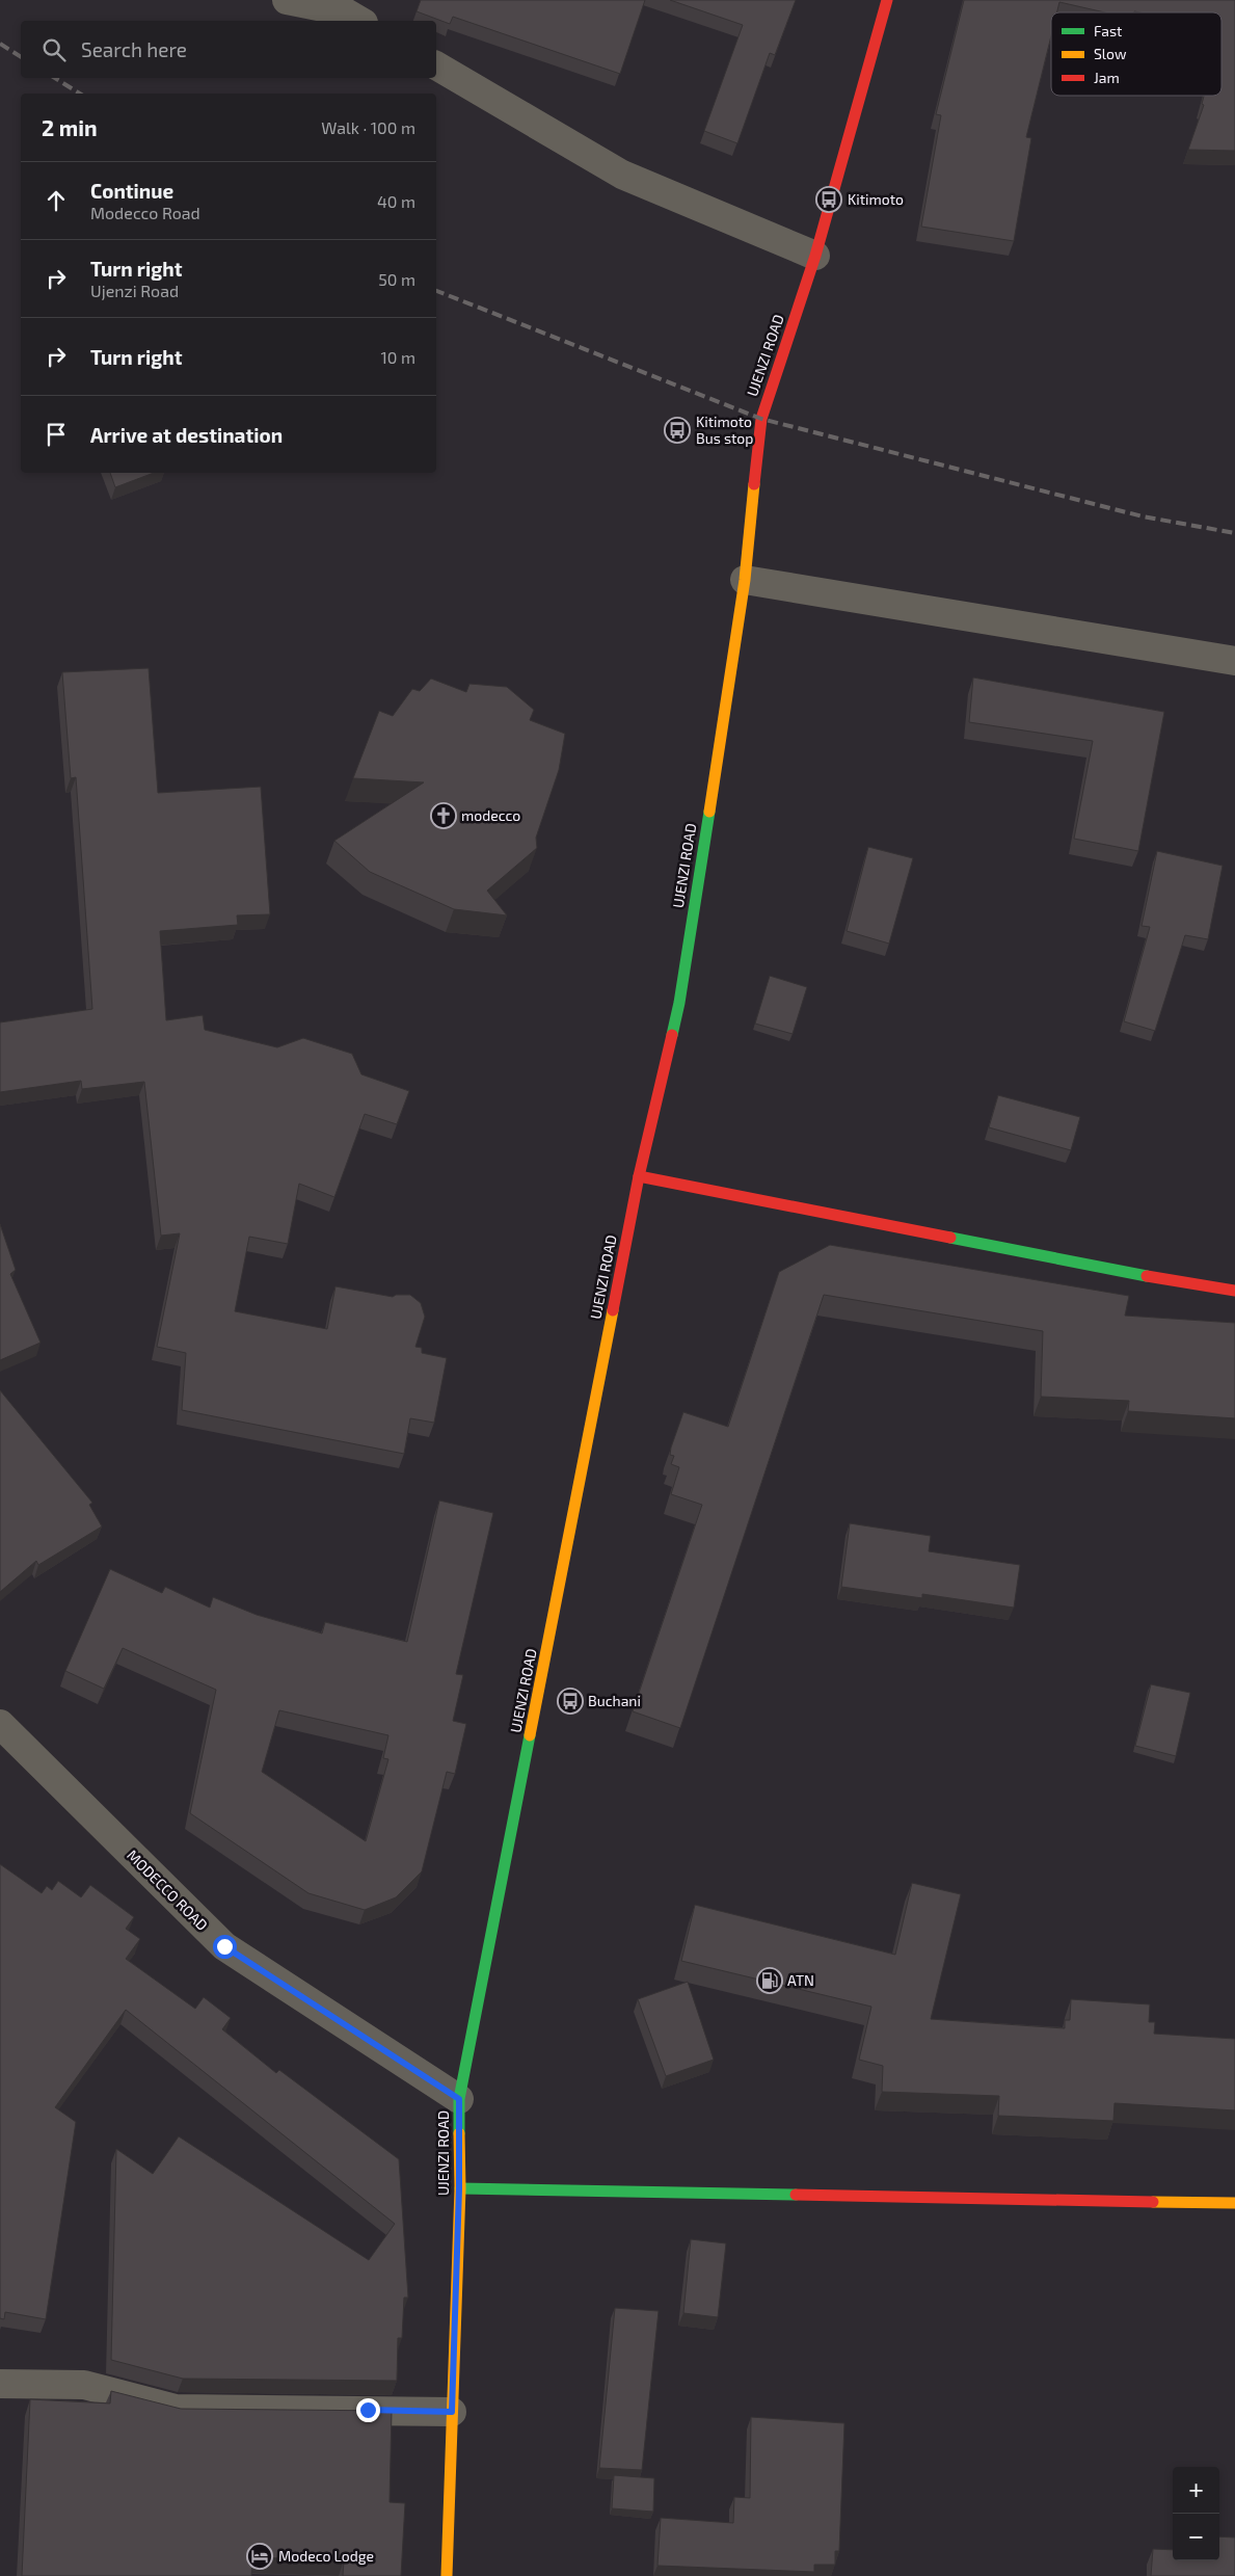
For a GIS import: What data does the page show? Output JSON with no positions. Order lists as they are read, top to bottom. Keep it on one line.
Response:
{"streets":{"street":["UJENZI ROAD","MODECCO ROAD"]},"crossings":[["UJENZI ROAD","MODECCO ROAD"]],"places":{"bus stop":["Kitimoto","Kitimoto Bus stop","Buchani"],"church":["modecco"],"fuel station":["ATN"],"hotel":["Modeco Lodge"]},"legend":["Fast","Slow","Jam"],"page":{"search":"Search here","heading":["2 min","Walk · 100 m"],"list":[["Continue","Modecco Road","40 m"],["Turn right","Ujenzi Road","50 m"],["Turn right","10 m"],"Arrive at destination"],"map_buttons":["+","−"]}}
